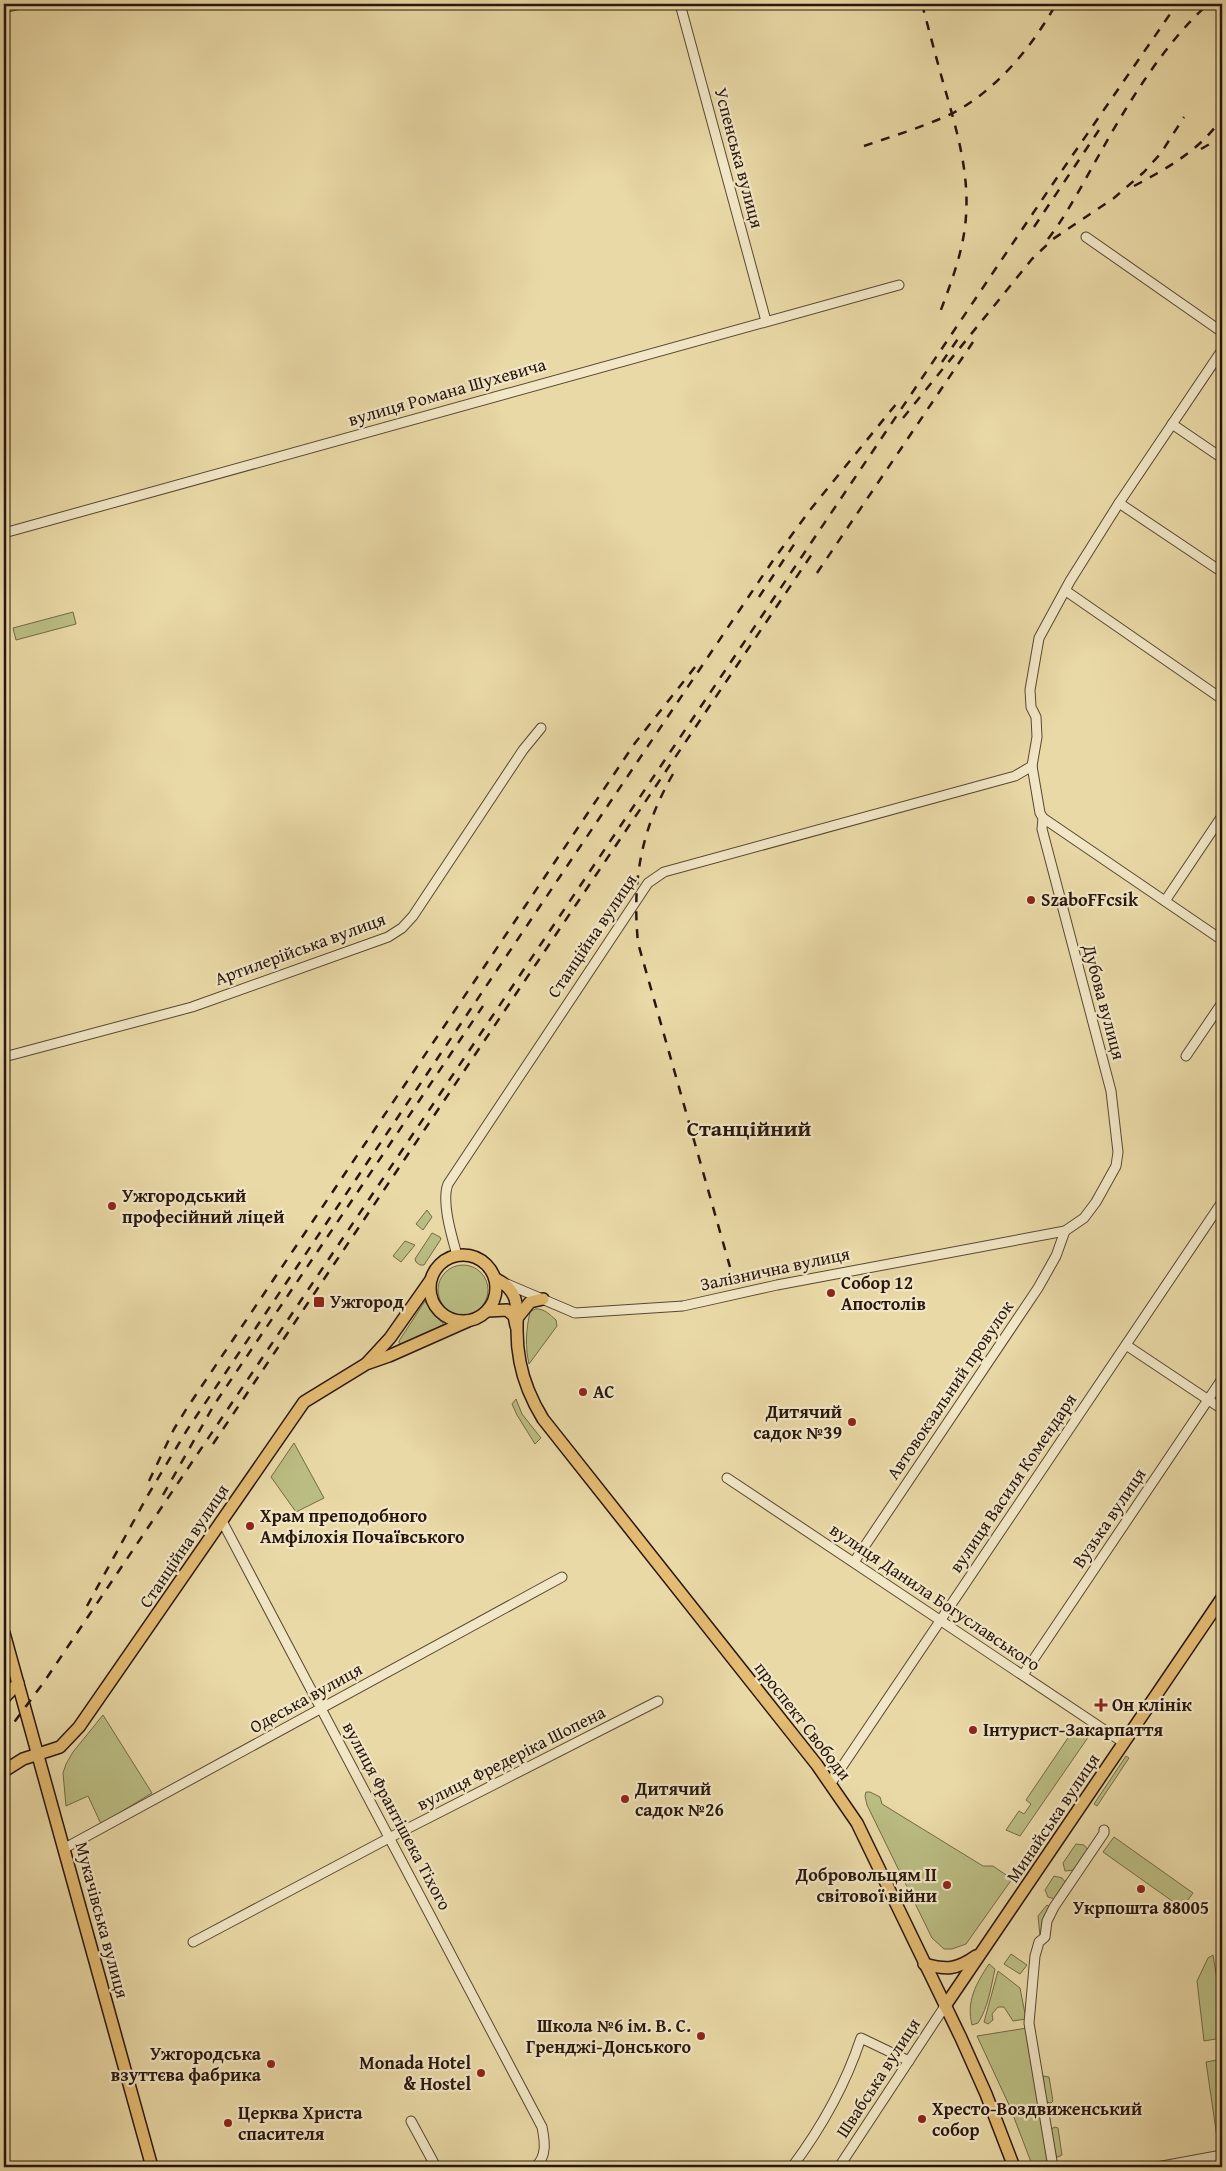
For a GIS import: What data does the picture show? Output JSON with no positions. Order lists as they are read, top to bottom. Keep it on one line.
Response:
{"streets":{"main road":["Станційна вулиця","Залізнична вулиця","проспект Свободи","Минайська вулиця","Мукачівська вулиця"],"street":["Успенська вулиця","вулиця Романа Шухевича","Артилерійська вулиця","Дубова вулиця","Автовокзальний провулок","вулиця Василя Комендаря","Вузька вулиця","вулиця Данила Богуславського","Одеська вулиця","вулиця Фредеріка Шопена","вулиця Франтішека Тіхого","Швабська вулиця"]},"crossings":[["Успенська вулиця","вулиця Романа Шухевича"],["Станційна вулиця","Дубова вулиця"],["Станційна вулиця","Залізнична вулиця"],["Станційна вулиця","проспект Свободи"],["Станційна вулиця","вулиця Франтішека Тіхого"],["Станційна вулиця","Мукачівська вулиця"],["Дубова вулиця","Залізнична вулиця"],["Дубова вулиця","Автовокзальний провулок"],["Залізнична вулиця","Автовокзальний провулок"],["Залізнична вулиця","проспект Свободи"],["Автовокзальний провулок","вулиця Данила Богуславського"],["вулиця Василя Комендаря","вулиця Данила Богуславського"],["вулиця Василя Комендаря","проспект Свободи"],["Вузька вулиця","вулиця Данила Богуславського"],["вулиця Данила Богуславського","Минайська вулиця"],["Одеська вулиця","вулиця Франтішека Тіхого"],["Одеська вулиця","Мукачівська вулиця"],["проспект Свободи","Минайська вулиця"],["проспект Свободи","Швабська вулиця"],["вулиця Фредеріка Шопена","вулиця Франтішека Тіхого"],["Минайська вулиця","Швабська вулиця"]],"districts":["Станційний"],"places":{"other":["SzaboFFcsik","Ужгородський професійний ліцей","Собор 12 Апостолів","AC","Дитячий садок №39","Храм преподобного Амфілохія Почаївського","Інтурист-Закарпаття","Дитячий садок №26","Добровольцям Ⅱ світової війни","Укрпошта 88005","Школа №6 ім. В. С. Гренджі-Донського","Ужгородська взуттєва фабрика","Monada Hotel & Hostel","Хресто-Воздвиженський собор","Церква Христа спасителя"],"transit":["Ужгород"],"health":["Он клінік"]}}
